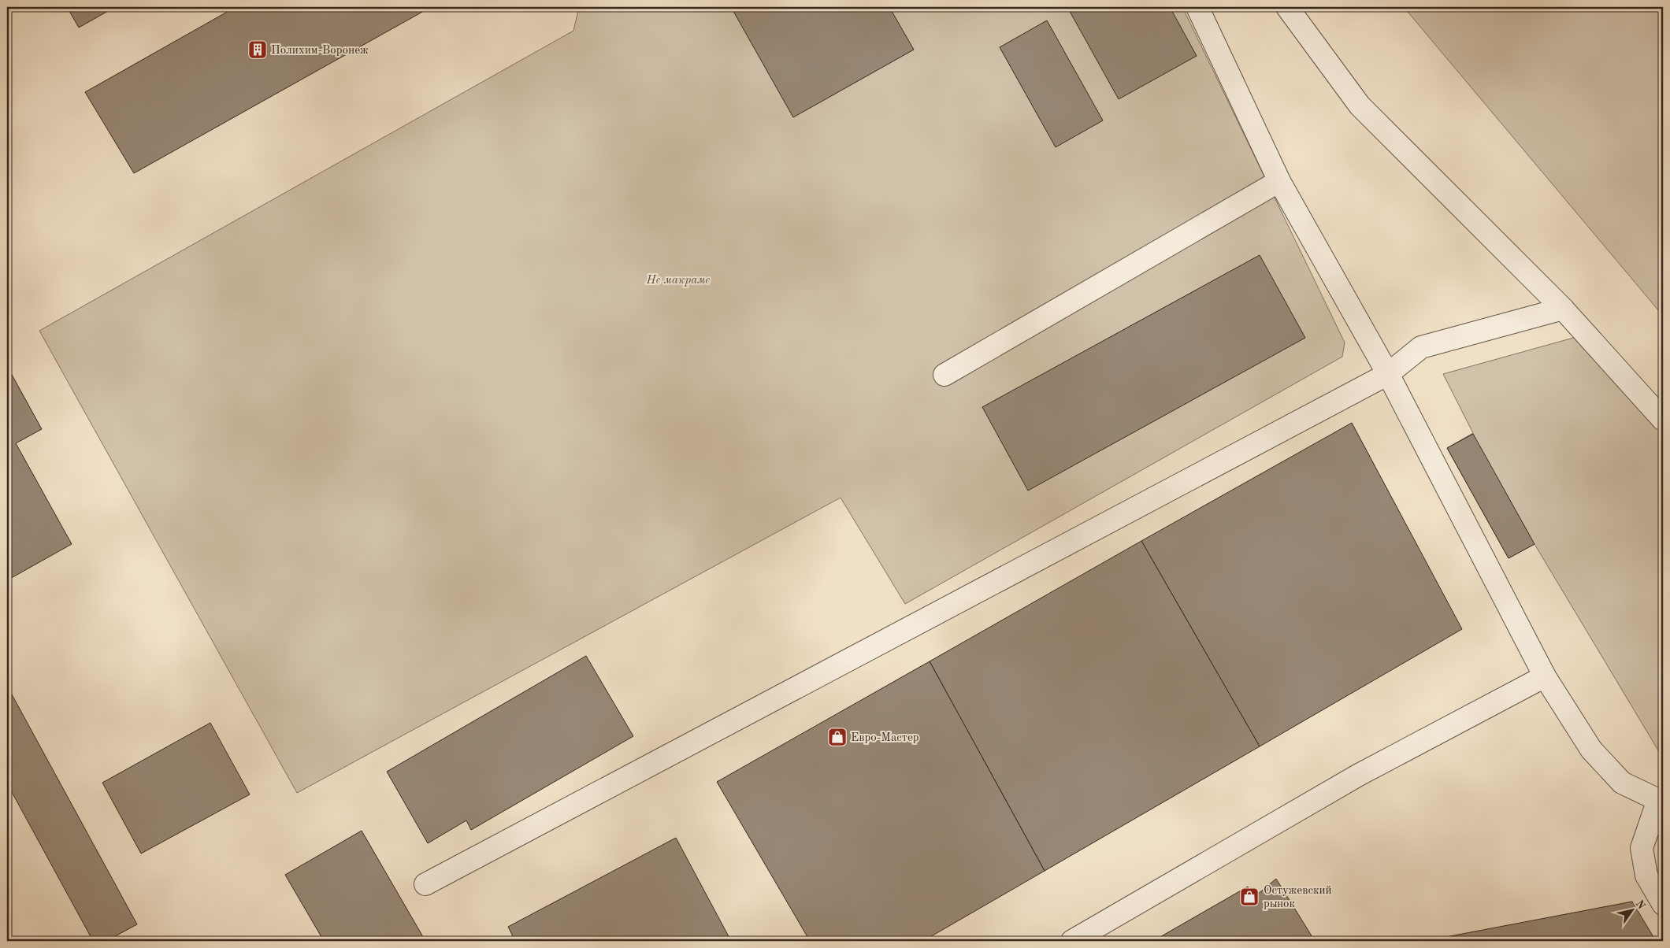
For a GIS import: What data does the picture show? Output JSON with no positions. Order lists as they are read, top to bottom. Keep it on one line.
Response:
{"parks":["Не макраме"],"places":{"building":["Полихим-Воронеж"],"shop":["Евро-Мастер","Остужевский рынок"]},"north":"top right"}
